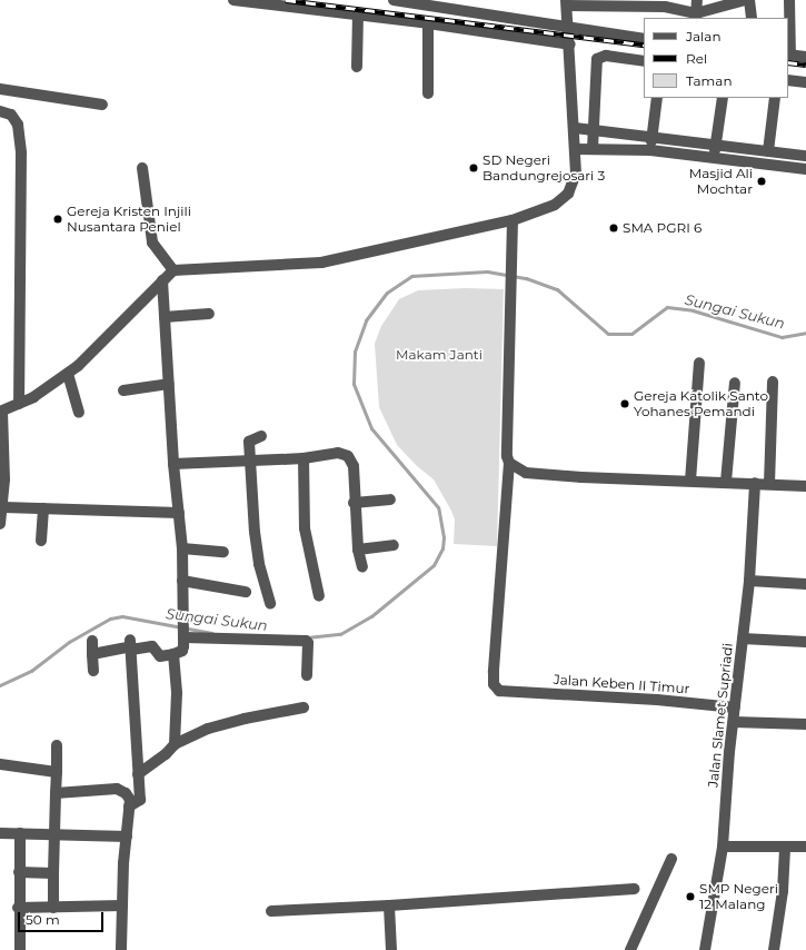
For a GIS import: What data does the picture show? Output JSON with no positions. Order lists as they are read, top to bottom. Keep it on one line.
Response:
{"streets":{"street":["Jalan Keben II Timur","Jalan Slamet Supriadi"]},"crossings":[["Jalan Keben II Timur","Jalan Slamet Supriadi"]],"water":["Sungai Sukun"],"parks":["Makam Janti"],"places":["SD Negeri Bandungrejosari 3","Masjid Ali Mochtar","Gereja Kristen Injili Nusantara Peniel","SMA PGRI 6","Gereja Katolik Santo Yohanes Pemandi","SMP Negeri 12 Malang"],"legend":["Jalan","Rel","Taman"],"scale_bar":"50 m"}
